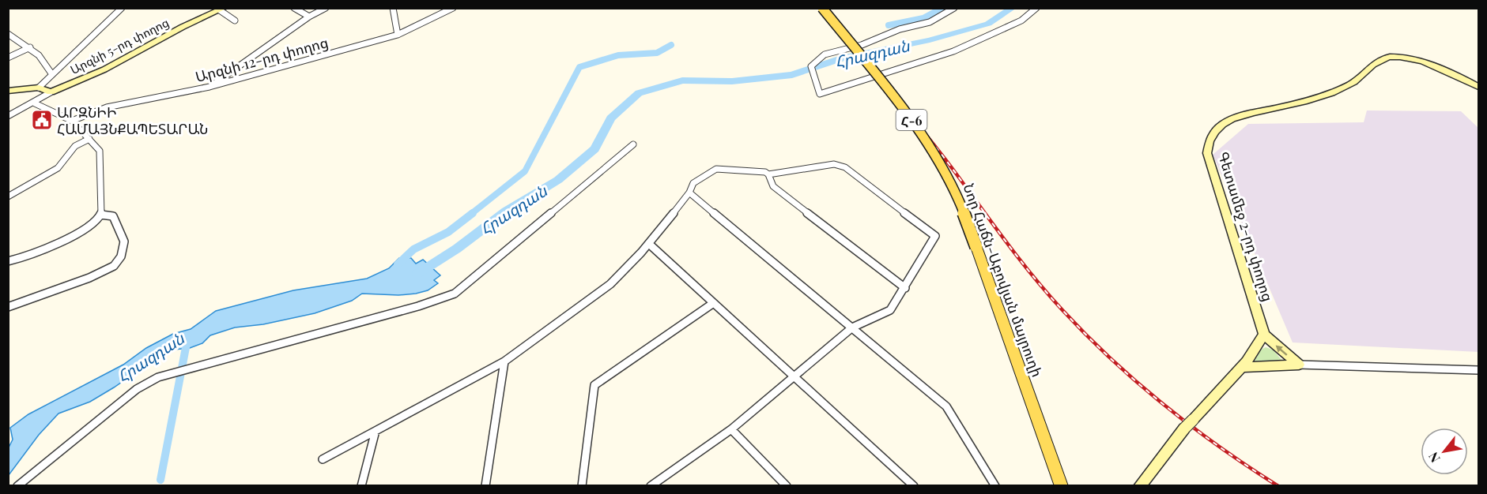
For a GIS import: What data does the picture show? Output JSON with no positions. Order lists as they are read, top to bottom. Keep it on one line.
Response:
{"streets":{"main road":["Հ-6","Նոր Հաճն-Աբովյան մայրուղի"],"street":["Արզնի 5-րդ փողոց","Արզնի 12-րդ փողոց","Գետամեջ 2-րդ փողոց"]},"water":["Հրազդան"],"places":{"public building":["ԱՐԶՆԻԻ ՀԱՄԱՅՆՔԱՊԵՏԱՐԱՆ"]},"north":"bottom left"}
